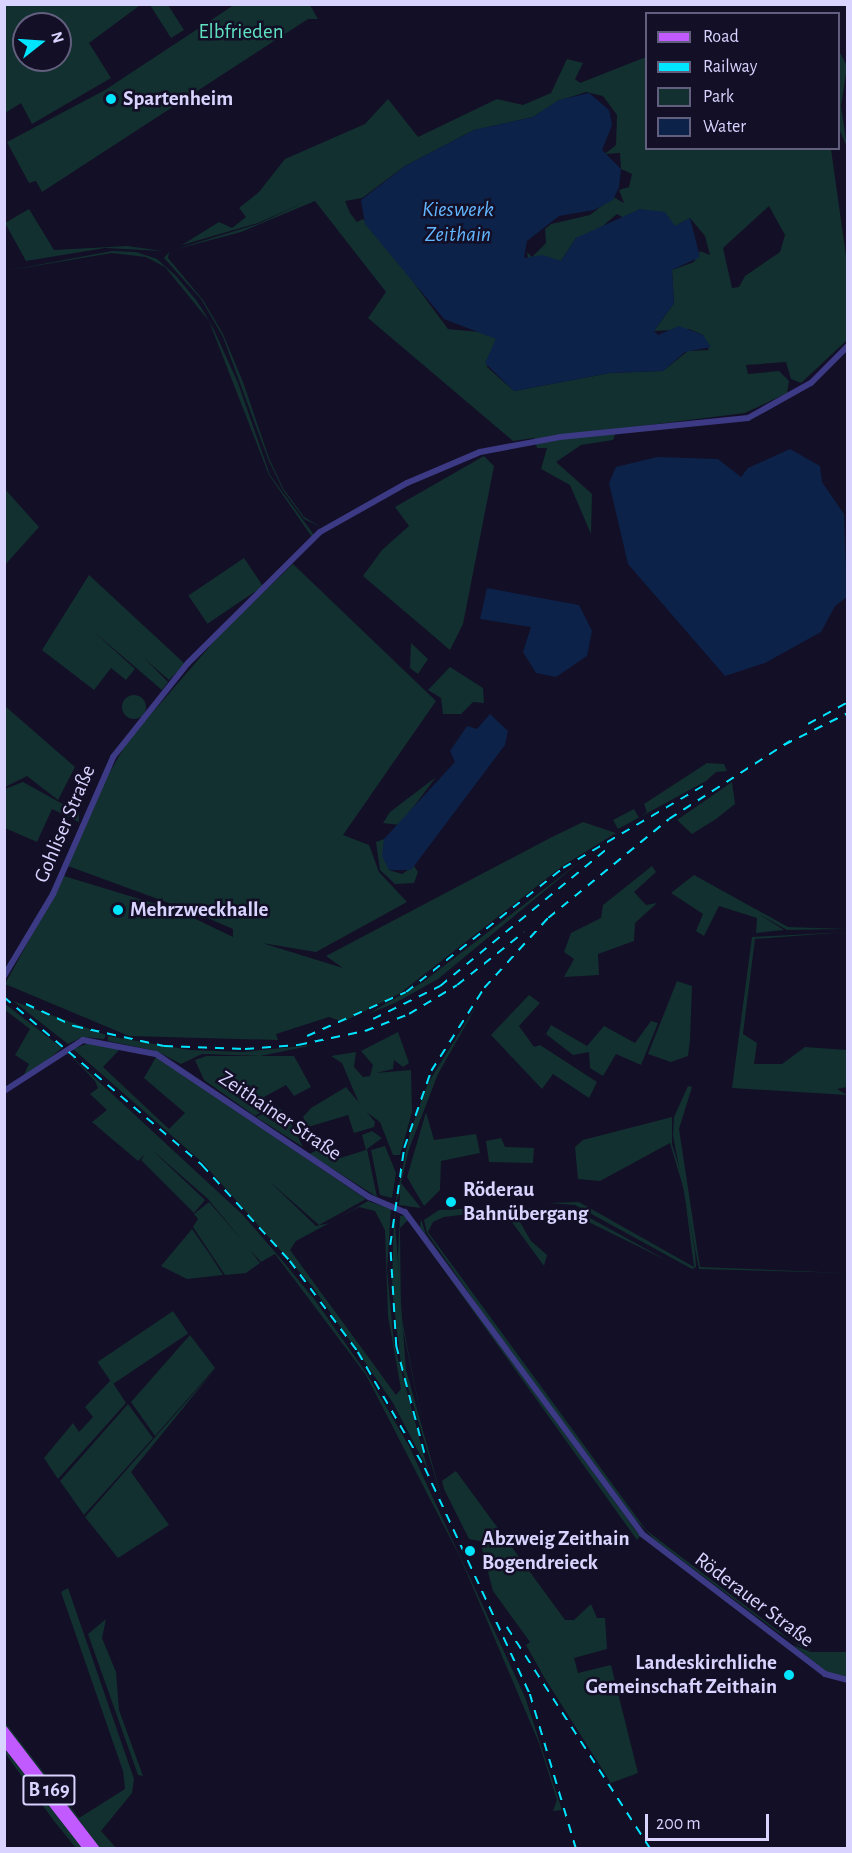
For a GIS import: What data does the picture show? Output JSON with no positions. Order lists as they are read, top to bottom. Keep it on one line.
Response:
{"streets":{"main road":["B 169"],"street":["Gohliser Straße","Zeithainer Straße","Röderauer Straße"]},"crossings":[["Zeithainer Straße","Röderauer Straße"]],"water":["Kieswerk Zeithain"],"parks":["Elbfrieden"],"places":["Spartenheim","Mehrzweckhalle","Röderau Bahnübergang","Abzweig Zeithain Bogendreieck","Landeskirchliche Gemeinschaft Zeithain"],"legend":["Road","Railway","Park","Water"],"scale_bar":"200 m","north":"right"}
